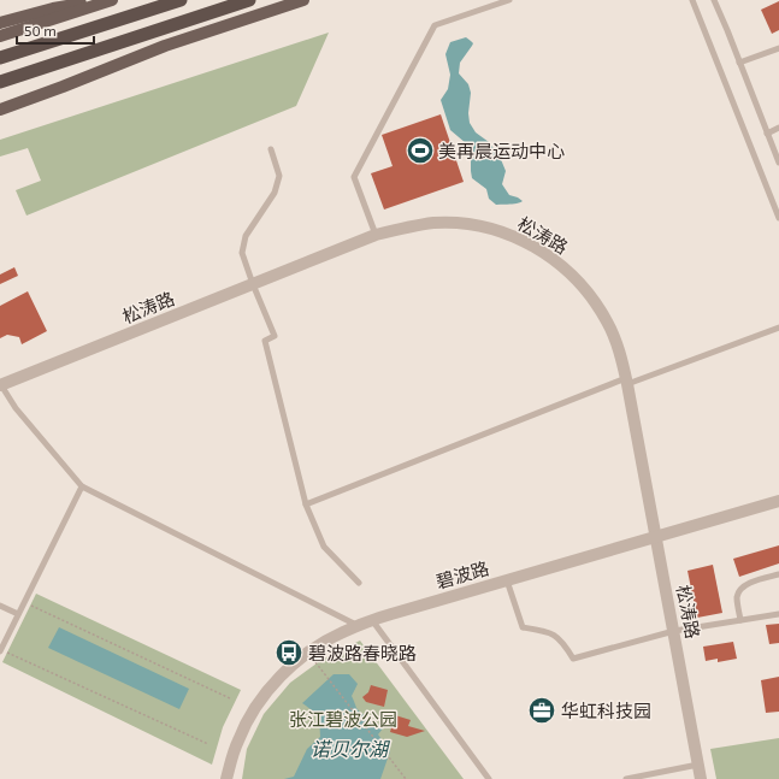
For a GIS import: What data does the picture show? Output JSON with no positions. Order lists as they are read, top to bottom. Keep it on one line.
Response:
{"streets":{"street":["松涛路","碧波路"]},"crossings":[["松涛路","碧波路"]],"water":["诺贝尔湖"],"parks":["张江碧波公园"],"places":{"sports":["美再晨运动中心"],"bus stop":["碧波路春晓路"],"office":["华虹科技园"]},"scale_bar":"50 m"}
